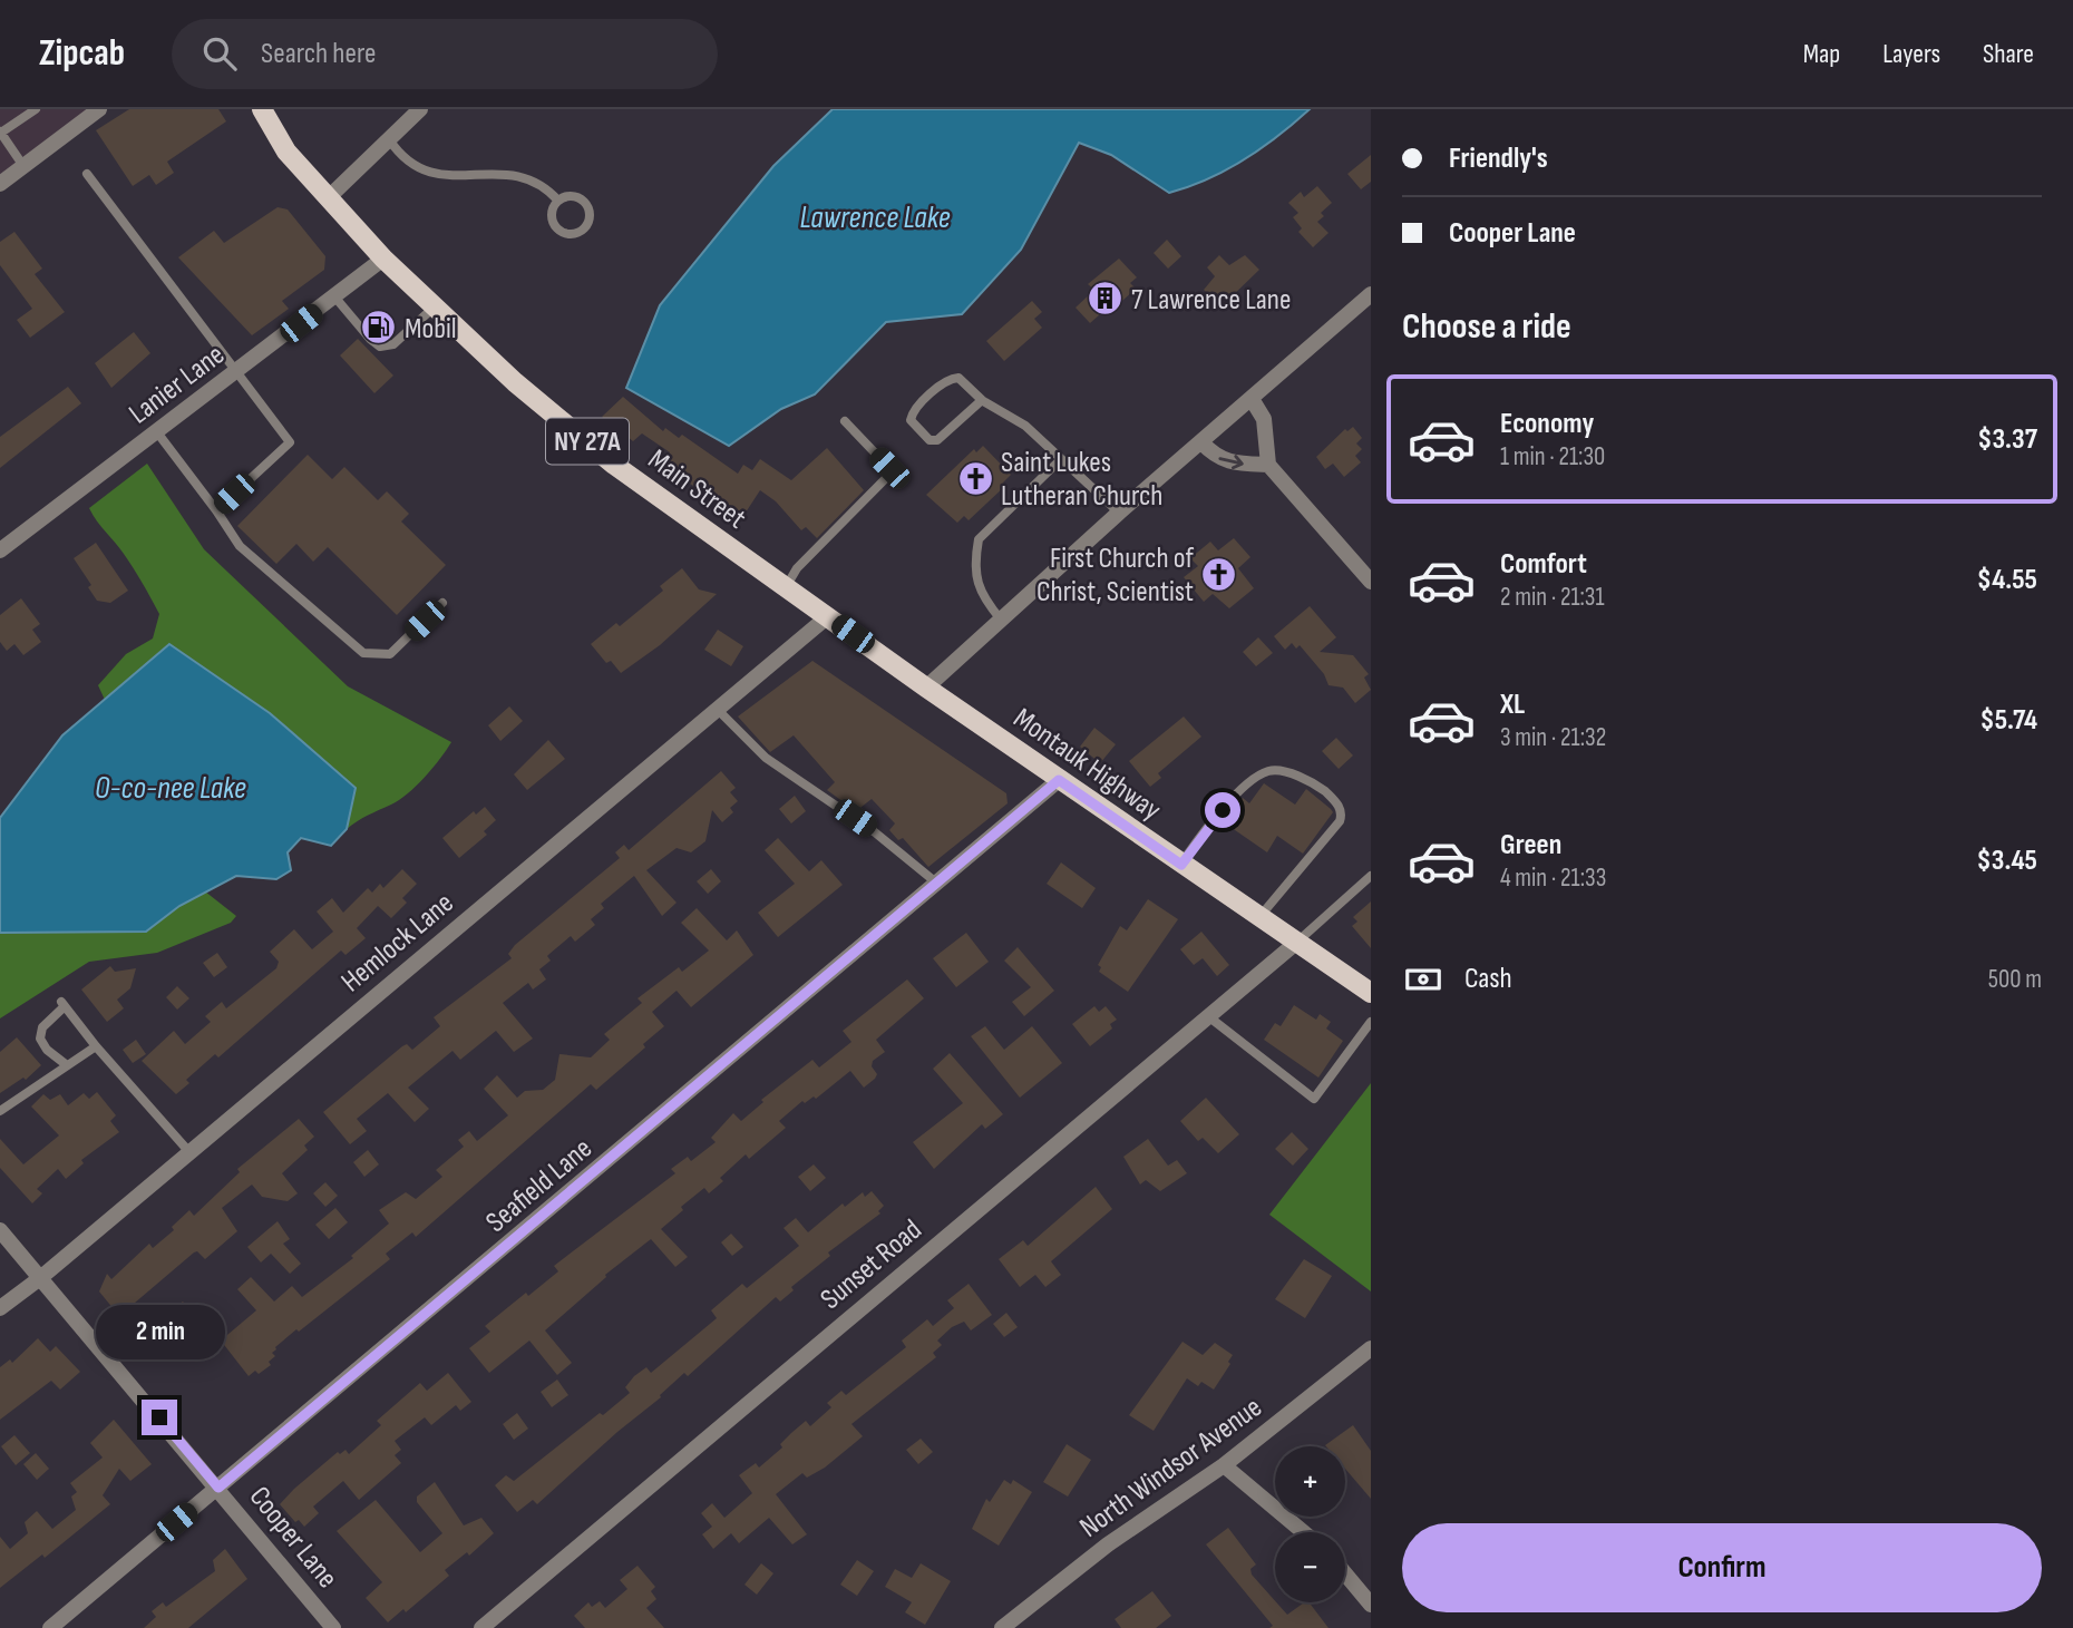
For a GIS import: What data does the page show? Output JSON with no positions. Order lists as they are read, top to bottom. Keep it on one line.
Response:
{"streets":{"main road":["NY 27A","Main Street","Montauk Highway"],"street":["Lanier Lane","Hemlock Lane","Seafield Lane","Sunset Road","North Windsor Avenue","Cooper Lane"]},"crossings":[["Lanier Lane","Main Street"],["Main Street","Montauk Highway"],["Main Street","Hemlock Lane"],["Montauk Highway","Seafield Lane"],["Montauk Highway","Sunset Road"],["Hemlock Lane","Cooper Lane"],["Seafield Lane","Cooper Lane"]],"water":["Lawrence Lake","O-co-nee Lake"],"places":{"building":["7 Lawrence Lane"],"fuel station":["Mobil"],"church":["Saint Lukes Lutheran Church","First Church of Christ, Scientist"]},"page":{"header":"Zipcab","search":"Search here","nav":["Map","Layers","Share"],"banner":["Friendly's","Cooper Lane"],"heading":"Choose a ride","list":[{"name":"Economy","note":"1 min · 21:30","value":"$3.37"},{"name":"Comfort","note":"2 min · 21:31","value":"$4.55"},{"name":"XL","note":"3 min · 21:32","value":"$5.74"},{"name":"Green","note":"4 min · 21:33","value":"$3.45"}],"pay":["Cash","500 m"],"bubble":"2 min","map_buttons":["+","−"],"buttons":"Confirm"}}
